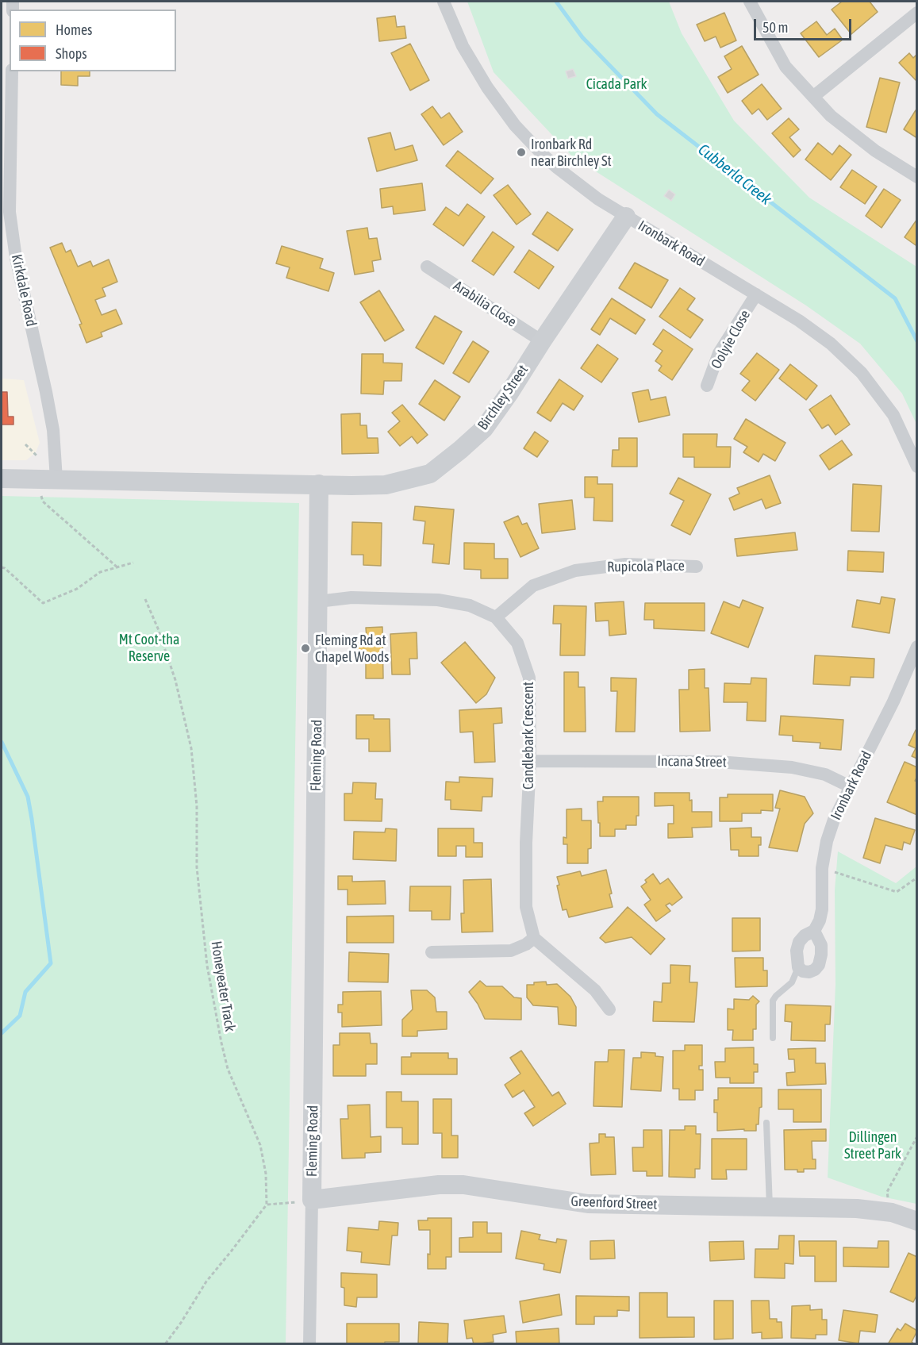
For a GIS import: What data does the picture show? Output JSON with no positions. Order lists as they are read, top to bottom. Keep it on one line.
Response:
{"streets":{"street":["Ironbark Road","Kirkdale Road","Arabilia Close","Oolyie Close","Birchley Street","Rupicola Place","Candlebark Crescent","Fleming Road","Incana Street","Greenford Street"],"path":["Honeyeater Track"]},"crossings":[["Ironbark Road","Oolyie Close"],["Ironbark Road","Birchley Street"],["Ironbark Road","Incana Street"],["Arabilia Close","Birchley Street"],["Birchley Street","Fleming Road"],["Rupicola Place","Candlebark Crescent"],["Candlebark Crescent","Fleming Road"],["Candlebark Crescent","Incana Street"],["Fleming Road","Greenford Street"]],"water":["Cubberla Creek"],"parks":["Cicada Park","Mt Coot-tha Reserve","Dillingen Street Park"],"places":["Ironbark Rd near Birchley St","Fleming Rd at Chapel Woods"],"legend":["Homes","Shops"],"scale_bar":"50 m"}
